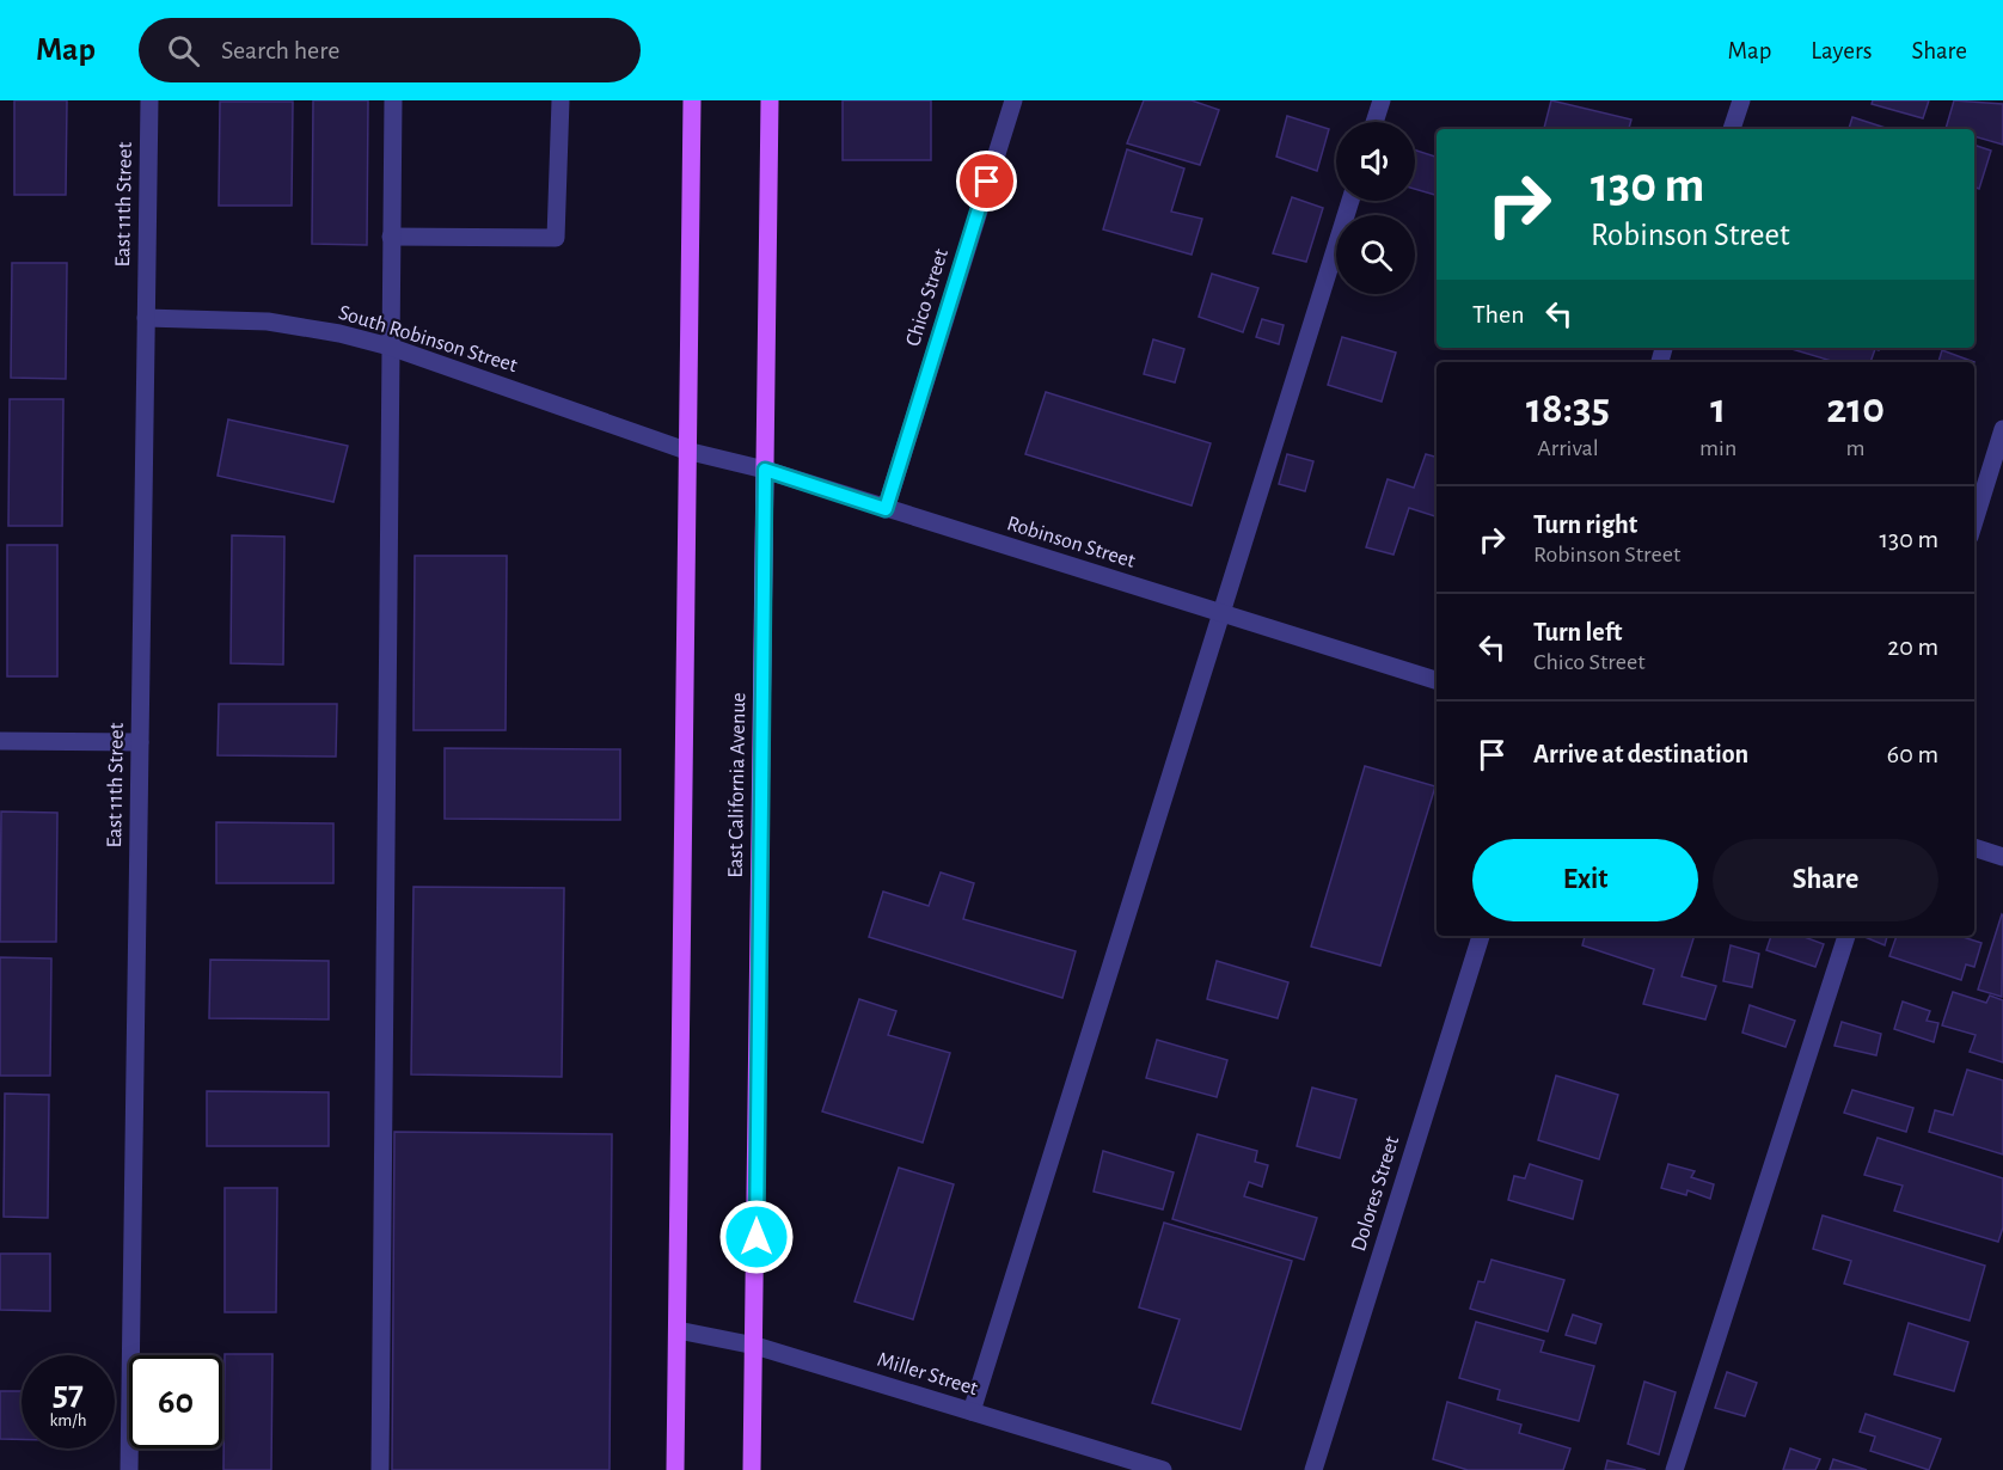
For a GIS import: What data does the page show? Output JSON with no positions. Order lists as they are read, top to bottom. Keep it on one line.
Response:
{"streets":{"main road":["East California Avenue"],"street":["East 11th Street","Chico Street","South Robinson Street","Robinson Street","Dolores Street","Miller Street"]},"crossings":[["East 11th Street","South Robinson Street"],["Chico Street","Robinson Street"],["South Robinson Street","Robinson Street"],["Robinson Street","East California Avenue"],["East California Avenue","Miller Street"]],"page":{"header":"Map","search":"Search here","nav":["Map","Layers","Share"],"turn":["130 m","Robinson Street"],"then":"Then","eta":["18:35","Arrival","1","min","210","m"],"list":[{"name":"Turn right","note":"Robinson Street","value":"130 m"},{"name":"Turn left","note":"Chico Street","value":"20 m"},{"name":"Arrive at destination","value":"60 m"}],"buttons":["Exit","Share"],"speed":"57 km/h","limit":"60"}}
